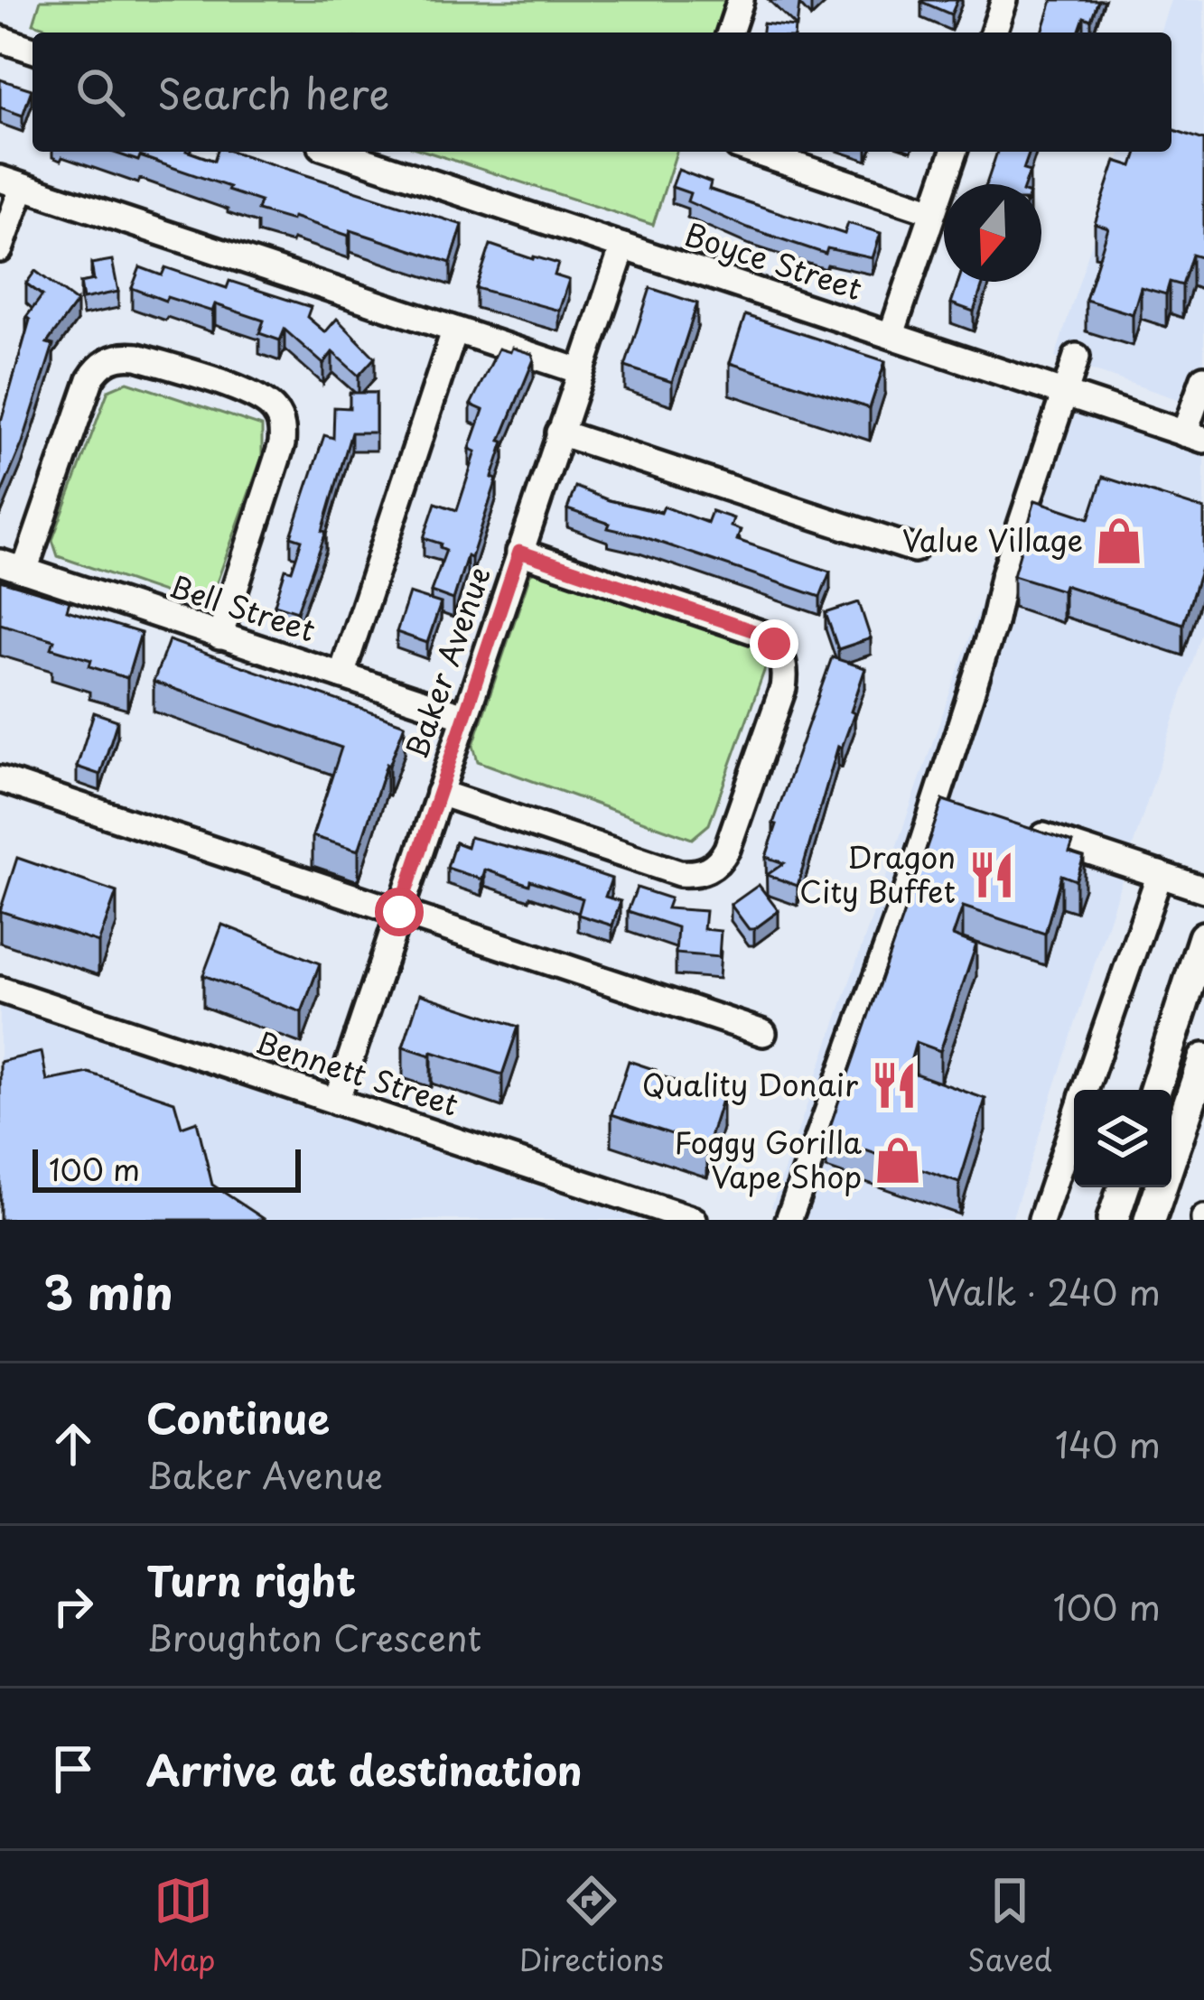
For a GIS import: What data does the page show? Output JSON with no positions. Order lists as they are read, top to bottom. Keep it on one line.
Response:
{"streets":{"street":["Boyce Street","Bell Street","Baker Avenue","Bennett Street"]},"crossings":[["Boyce Street","Baker Avenue"],["Bell Street","Baker Avenue"],["Baker Avenue","Bennett Street"]],"places":{"shop":["Value Village","Foggy Gorilla Vape Shop"],"restaurant":["Dragon City Buffet","Quality Donair"]},"scale_bar":"100 m","north":"bottom","page":{"search":"Search here","scale":"100 m","heading":["3 min","Walk · 240 m"],"list":[["Continue","Baker Avenue","140 m"],["Turn right","Broughton Crescent","100 m"],"Arrive at destination"],"nav":["Map","Directions","Saved"]}}
